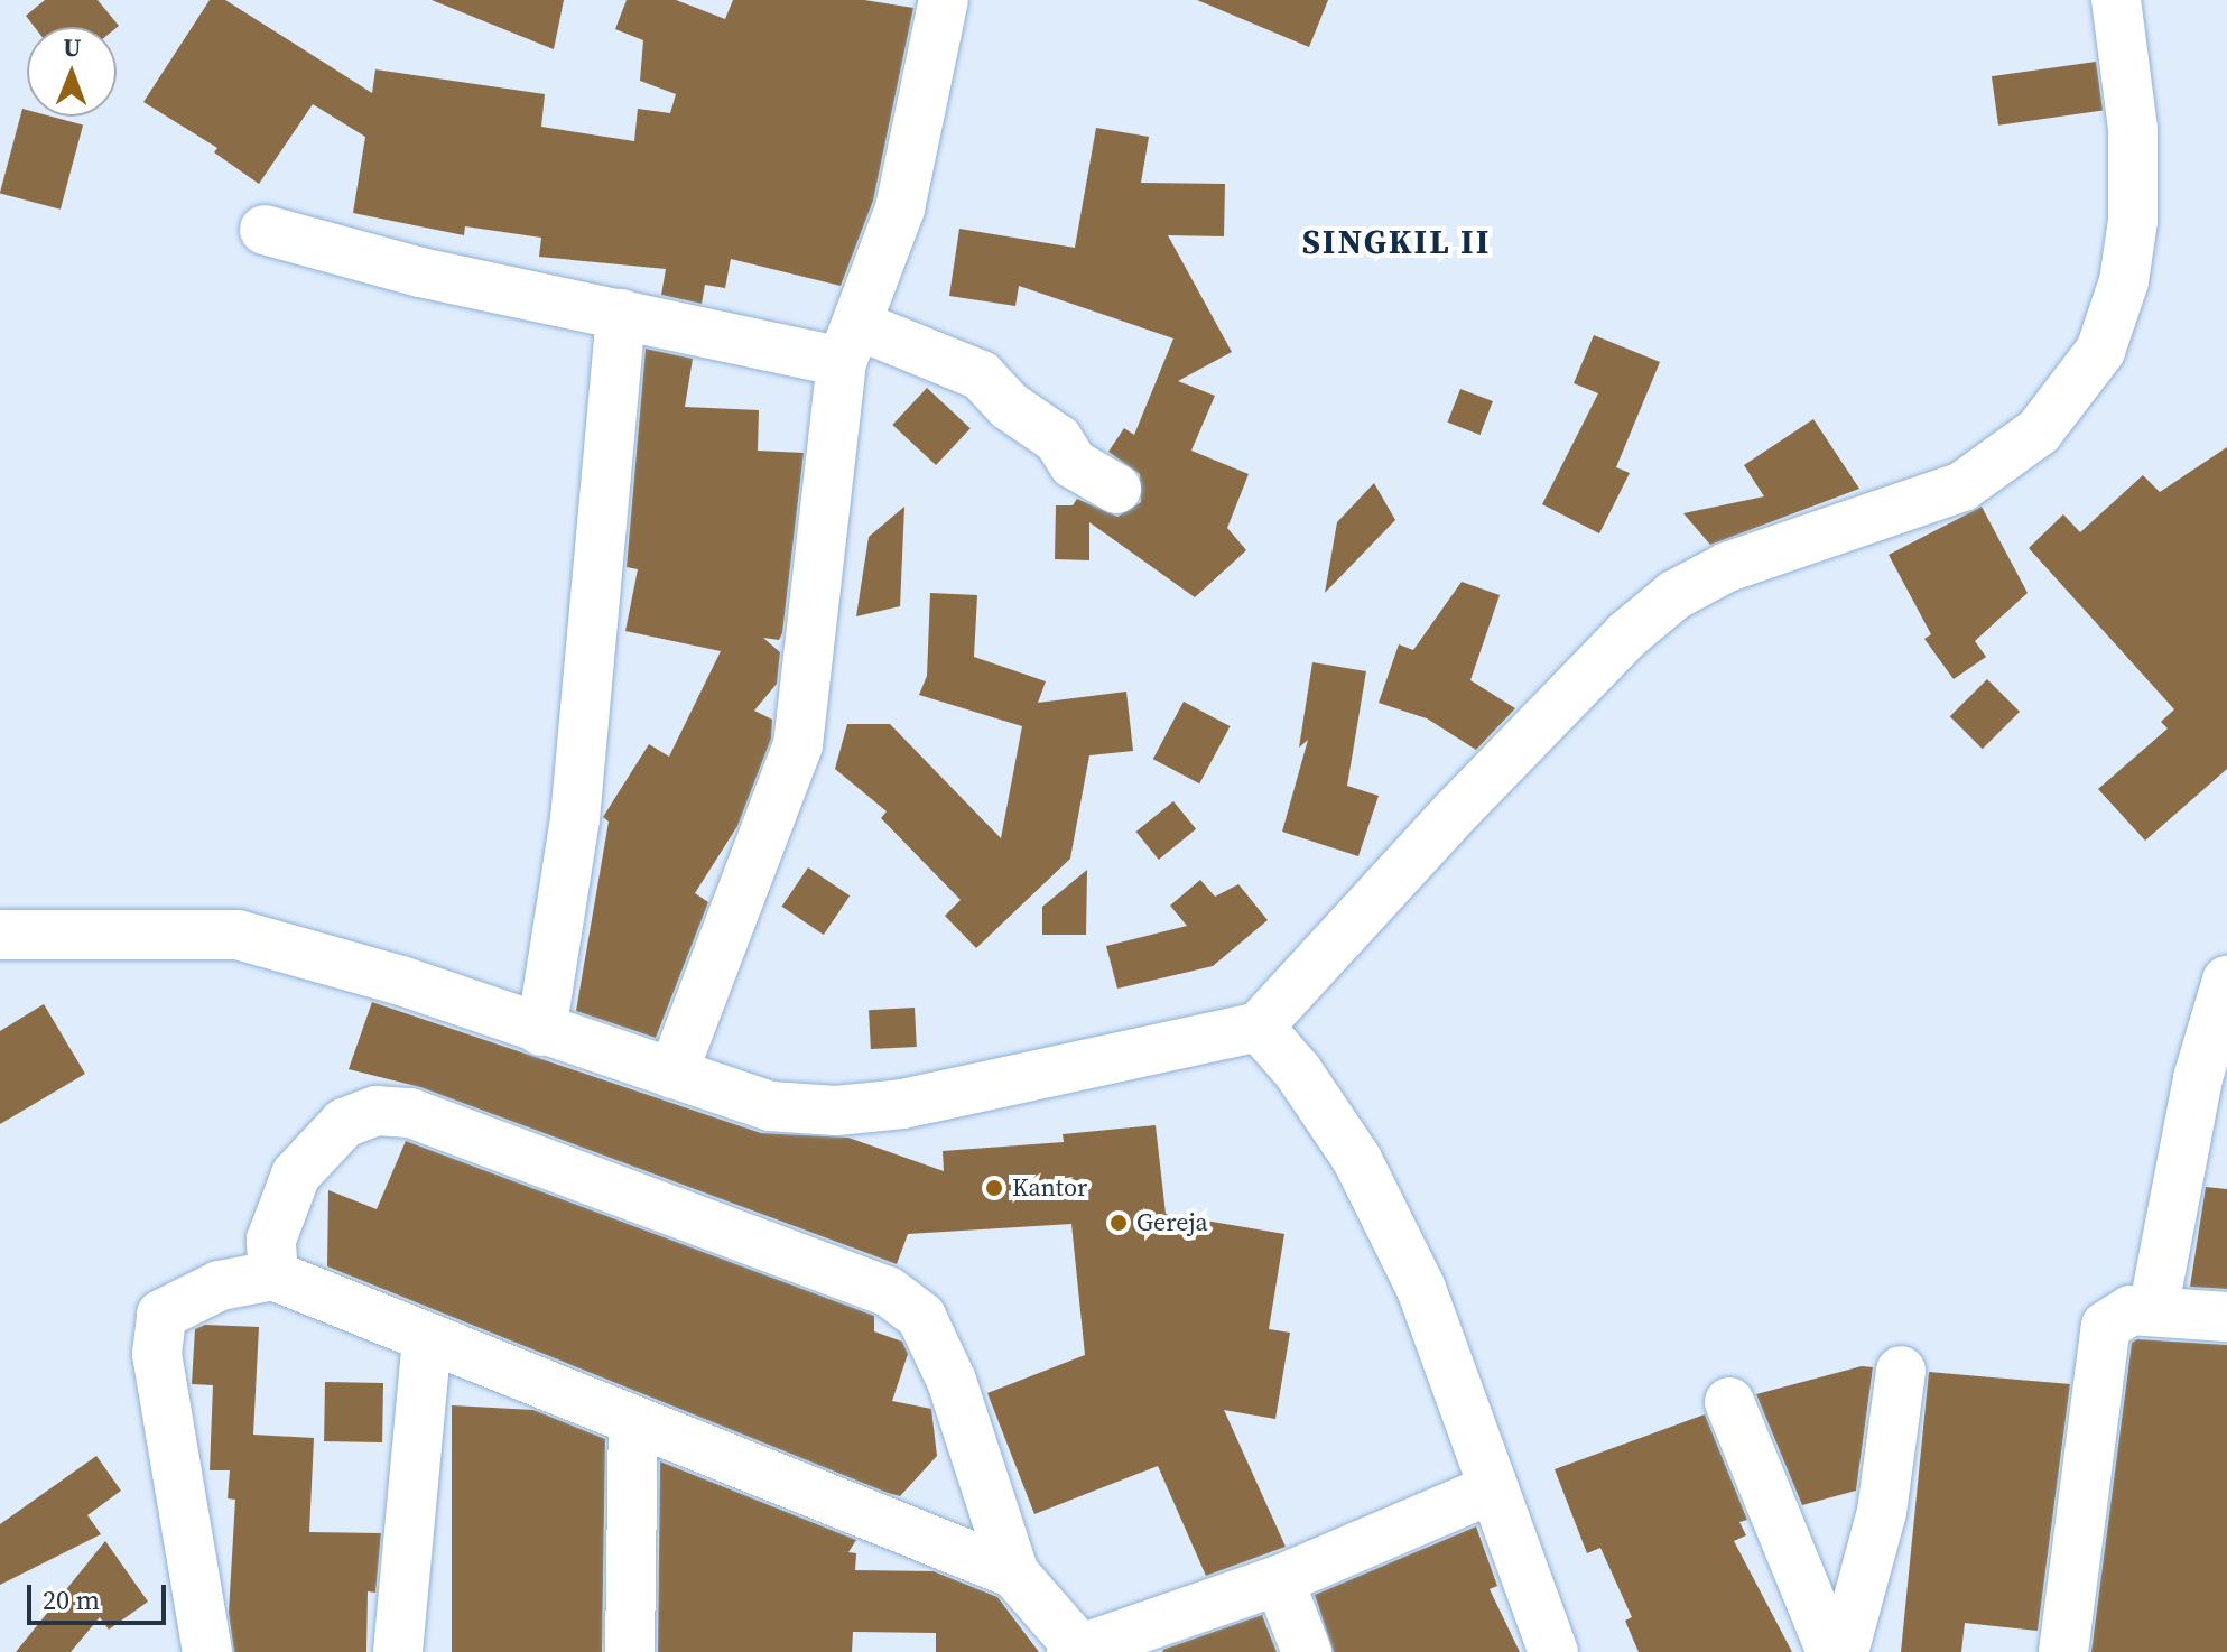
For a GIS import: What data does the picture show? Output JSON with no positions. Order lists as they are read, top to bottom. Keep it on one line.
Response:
{"districts":["SINGKIL II"],"places":["Kantor","Gereja"],"scale_bar":"20 m","north":"top"}
